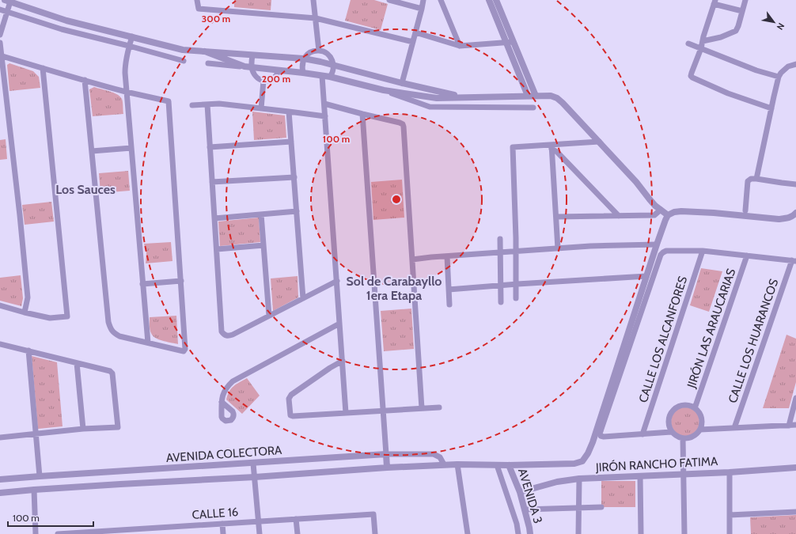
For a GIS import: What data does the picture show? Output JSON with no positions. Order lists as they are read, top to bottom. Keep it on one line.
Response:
{"streets":{"street":["JIRÓN LAS ARAUCARIAS","CALLE LOS ALCANFORES","CALLE LOS HUARANCOS","AVENIDA COLECTORA","JIRÓN RANCHO FATIMA","AVENIDA 3","CALLE 16"]},"crossings":[["AVENIDA COLECTORA","AVENIDA 3"],["JIRÓN RANCHO FATIMA","AVENIDA 3"]],"districts":["Los Sauces","Sol de Carabayllo 1era Etapa"],"scale_bar":"100 m","north":"bottom right","rings":["300 m","200 m","100 m"]}
